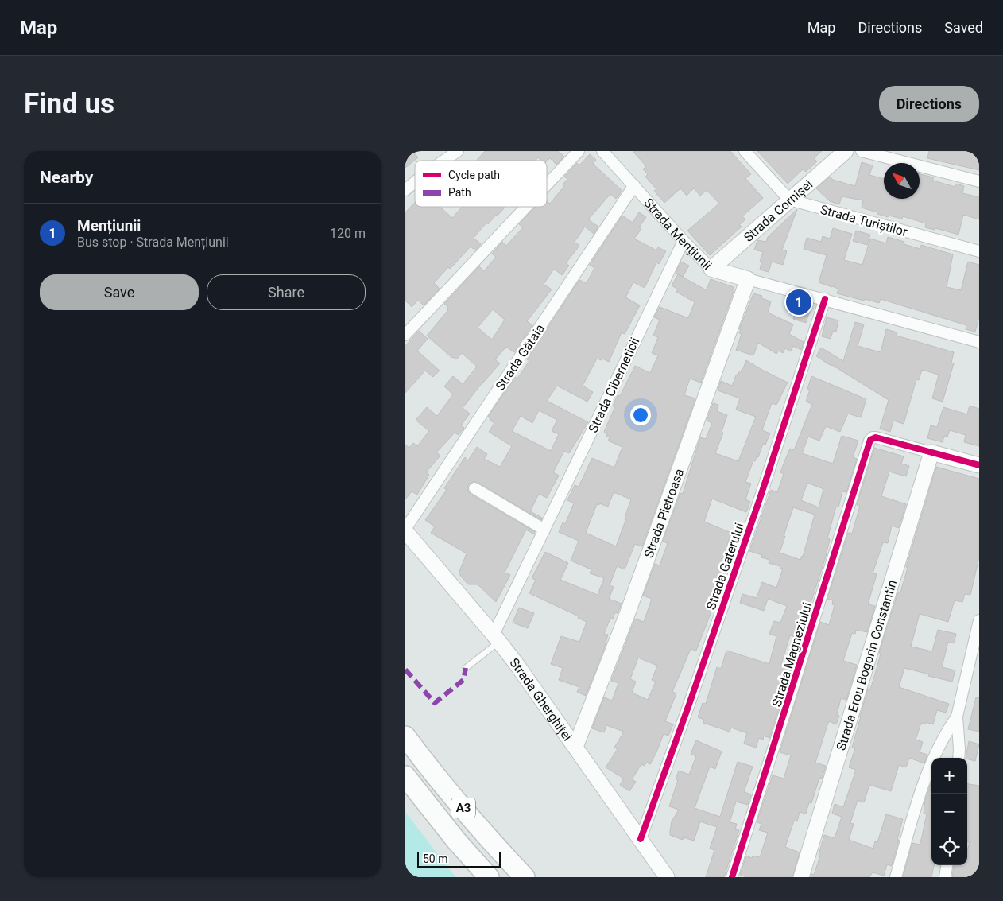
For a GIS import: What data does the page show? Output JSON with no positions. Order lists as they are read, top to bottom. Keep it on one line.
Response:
{"streets":{"highway":["A3"],"street":["Strada Cornișei","Strada Turiștilor","Strada Mențiunii","Strada Gătaia","Strada Ciberneticii","Strada Pietroasa","Strada Gaterului","Strada Magneziului","Strada Erou Bogorin Constantin","Strada Gherghiței"]},"crossings":[["Strada Cornișei","Strada Turiștilor"],["Strada Cornișei","Strada Mențiunii"],["Strada Mențiunii","Strada Gătaia"],["Strada Mențiunii","Strada Ciberneticii"],["Strada Mențiunii","Strada Pietroasa"],["Strada Mențiunii","Strada Gaterului"],["Strada Gătaia","Strada Gherghiței"],["Strada Ciberneticii","Strada Gherghiței"],["Strada Pietroasa","Strada Gherghiței"],["Strada Gaterului","Strada Gherghiței"],["Strada Magneziului","Strada Erou Bogorin Constantin"]],"legend":["Cycle path","Path"],"scale_bar":"50 m","north":"top left","page":{"header":"Map","nav":["Map","Directions","Saved"],"buttons":["Directions",["Save","Share"]],"title":"Find us","heading":"Nearby","list":[{"mark":"1","name":"Mențiunii","note":"Bus stop · Strada Mențiunii","value":"120 m"}],"pins":"1","map_buttons":["+","−"],"scale":"50 m"}}
